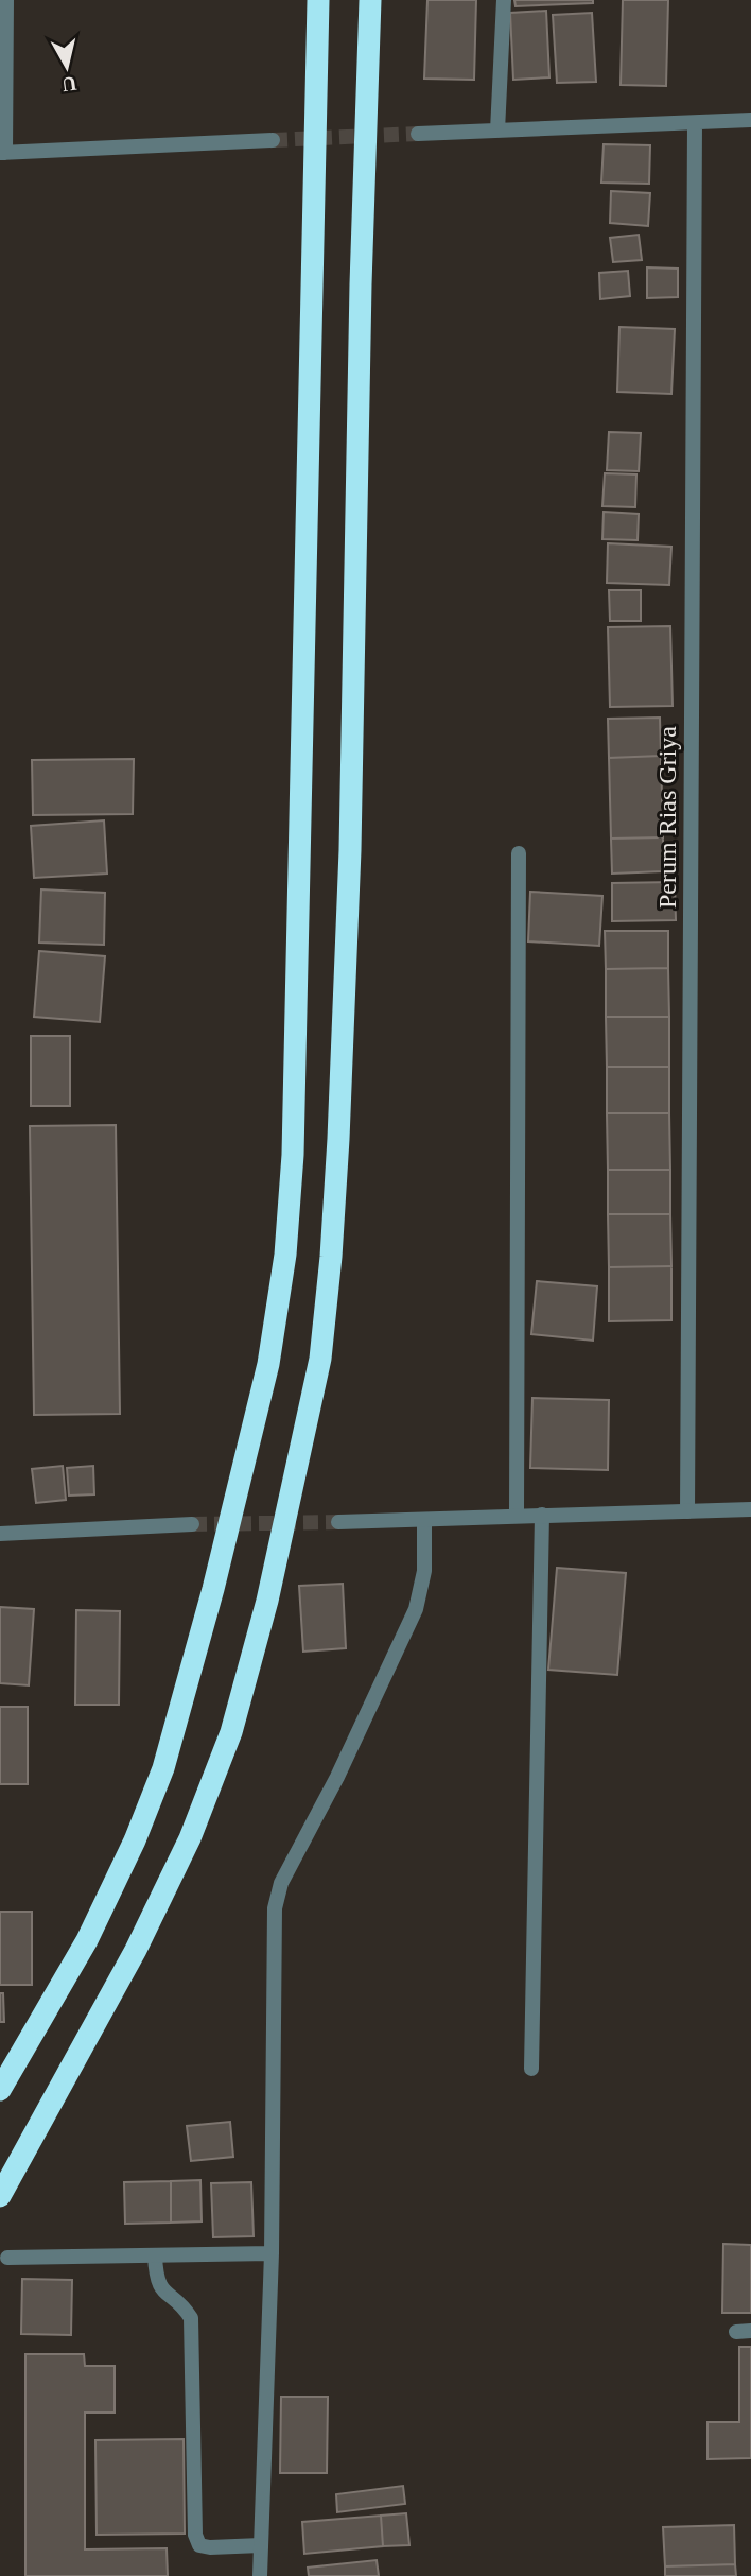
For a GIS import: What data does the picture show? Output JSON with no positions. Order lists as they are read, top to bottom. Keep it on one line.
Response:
{"streets":{"street":["Perum Rias Griya"]},"north":"bottom"}
